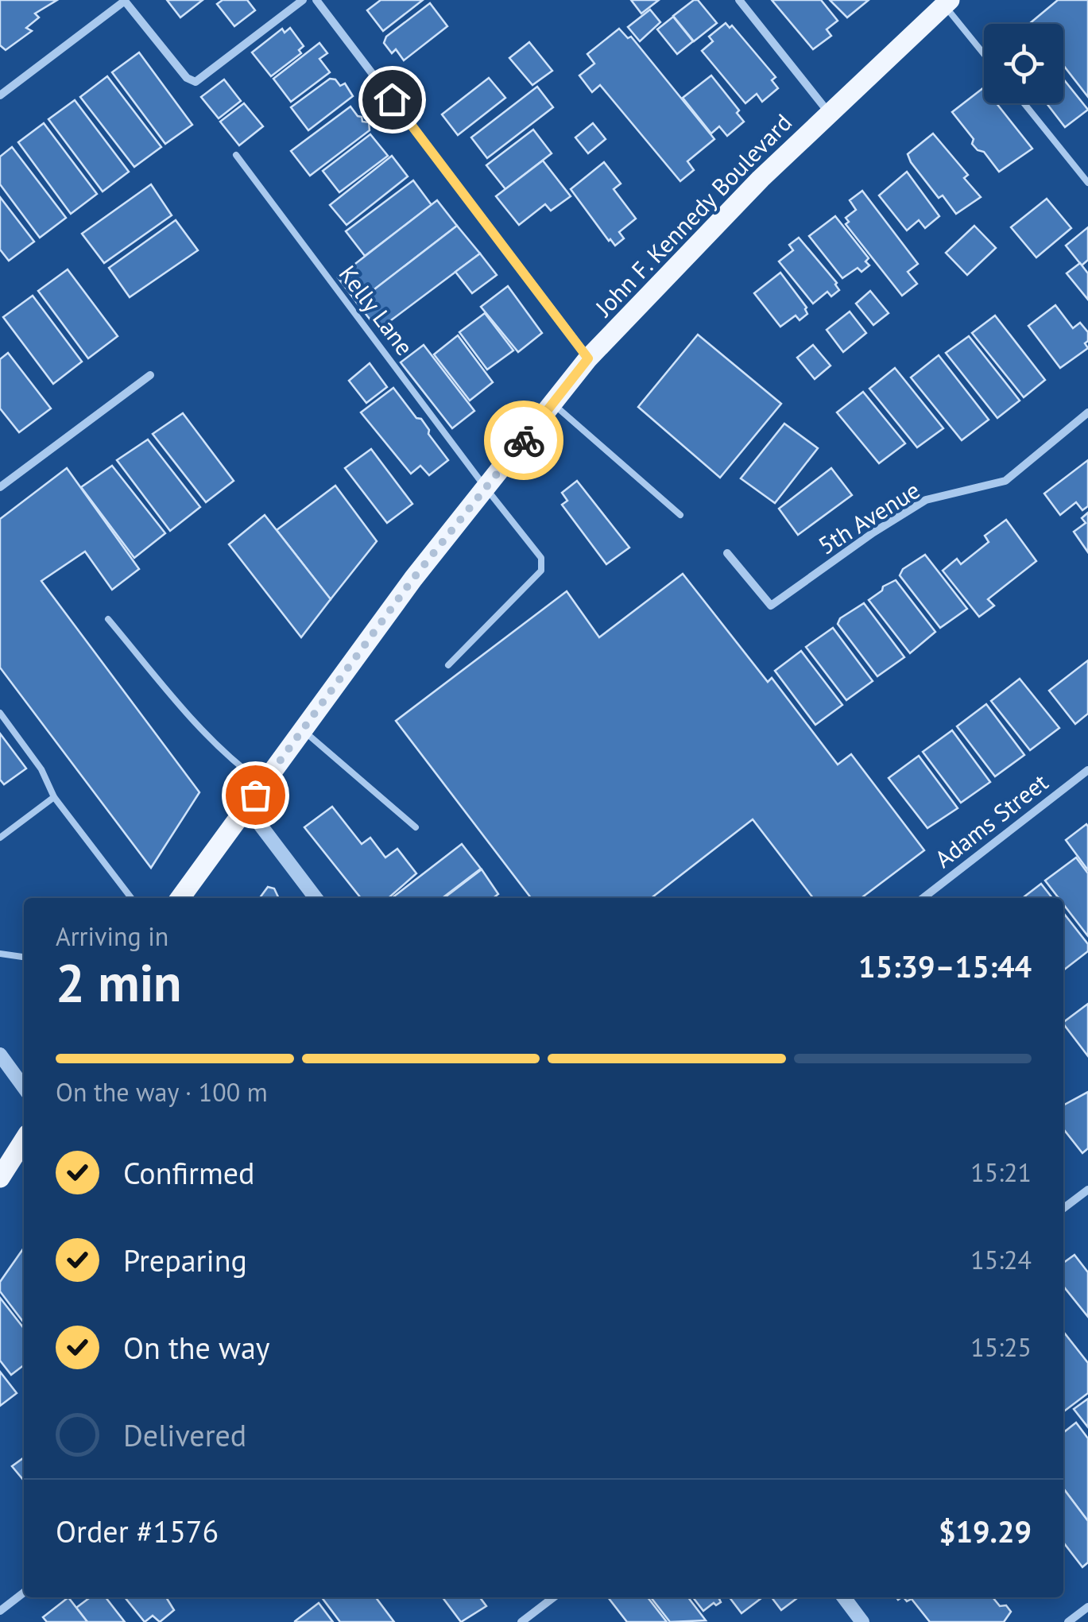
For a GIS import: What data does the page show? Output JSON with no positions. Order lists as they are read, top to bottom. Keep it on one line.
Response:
{"streets":{"main road":["John F. Kennedy Boulevard"],"street":["5th Avenue","Adams Street"],"lane":["Kelly Lane"]},"crossings":[["John F. Kennedy Boulevard","Kelly Lane"]],"page":{"heading":["2 min","Arriving in","15:39–15:44"],"panel":["Order #1576","$19.29"],"bar":"On the way · 100 m","list":[["Confirmed","15:21"],["Preparing","15:24"],["On the way","15:25"],"Delivered"]}}
